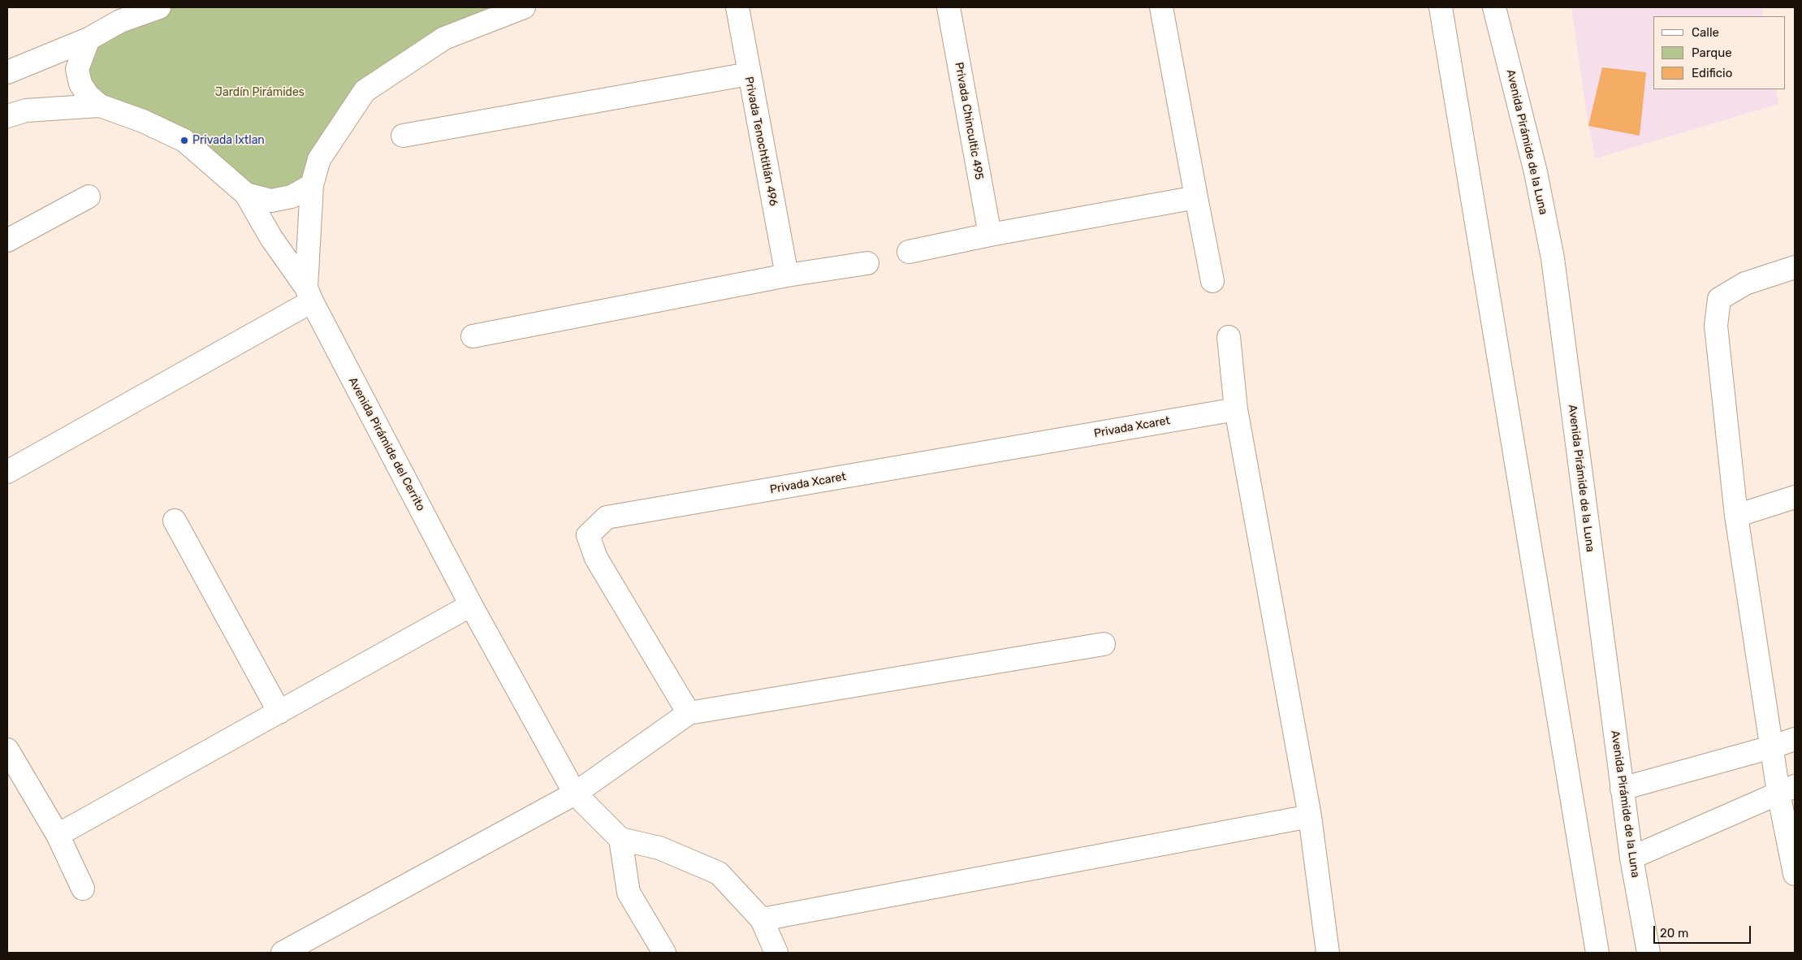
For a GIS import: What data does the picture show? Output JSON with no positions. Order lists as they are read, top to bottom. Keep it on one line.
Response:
{"streets":{"street":["Privada Chincultic 495","Privada Tenochtitlán 496","Avenida Pirámide de la Luna","Privada Xcaret","Avenida Pirámide del Cerrito"]},"parks":["Jardín Pirámides"],"places":["Privada Ixtlan"],"legend":["Calle","Parque","Edificio"],"scale_bar":"20 m"}
